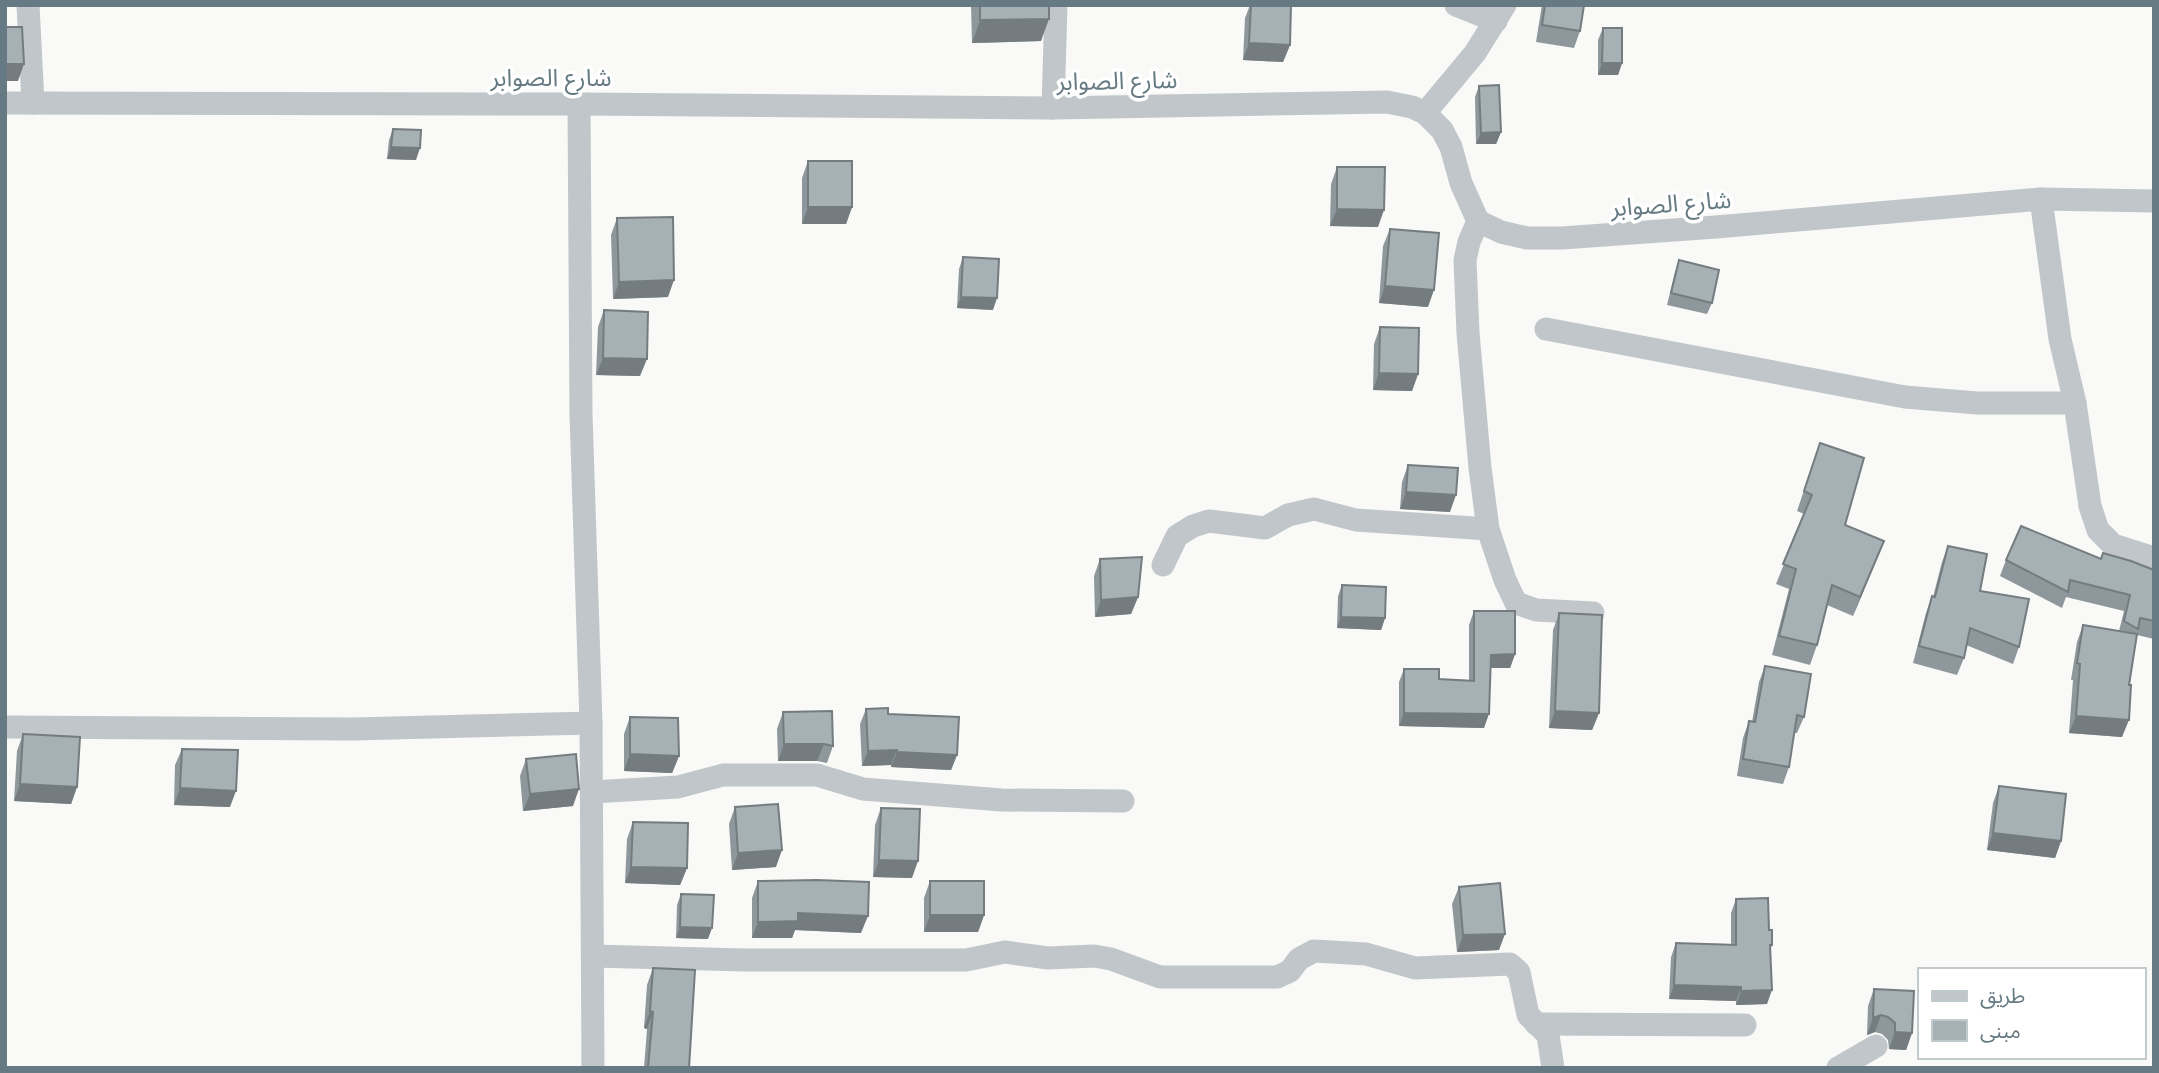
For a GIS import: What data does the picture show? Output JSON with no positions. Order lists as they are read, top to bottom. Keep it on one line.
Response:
{"streets":{"street":["شارع الصوابر"]},"legend":["طريق","مبنى"]}
